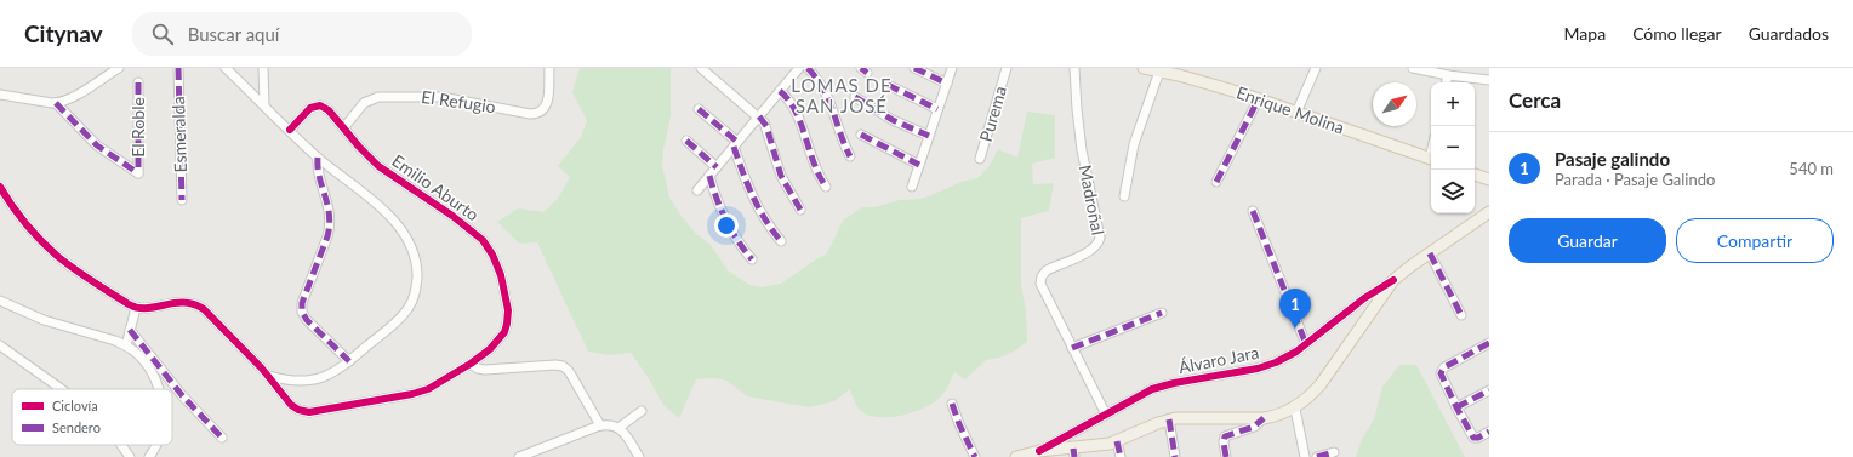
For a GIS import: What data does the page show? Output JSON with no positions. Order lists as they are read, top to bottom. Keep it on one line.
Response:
{"streets":{"main road":["Enrique Molina"],"street":["El Refugio","Purema","El Roble","Esmeralda","Emilio Aburto","Madroñal","Álvaro Jara"]},"crossings":[["El Refugio","Emilio Aburto"],["Madroñal","Álvaro Jara"]],"districts":["LOMAS DE SAN JOSÉ"],"legend":["Ciclovía","Sendero"],"north":"top right","page":{"header":"Citynav","search":"Buscar aquí","nav":["Mapa","Cómo llegar","Guardados"],"heading":"Cerca","map_buttons":["+","−"],"list":[{"mark":"1","name":"Pasaje galindo","note":"Parada · Pasaje Galindo","value":"540 m"}],"buttons":["Guardar","Compartir"],"pins":"1"}}
